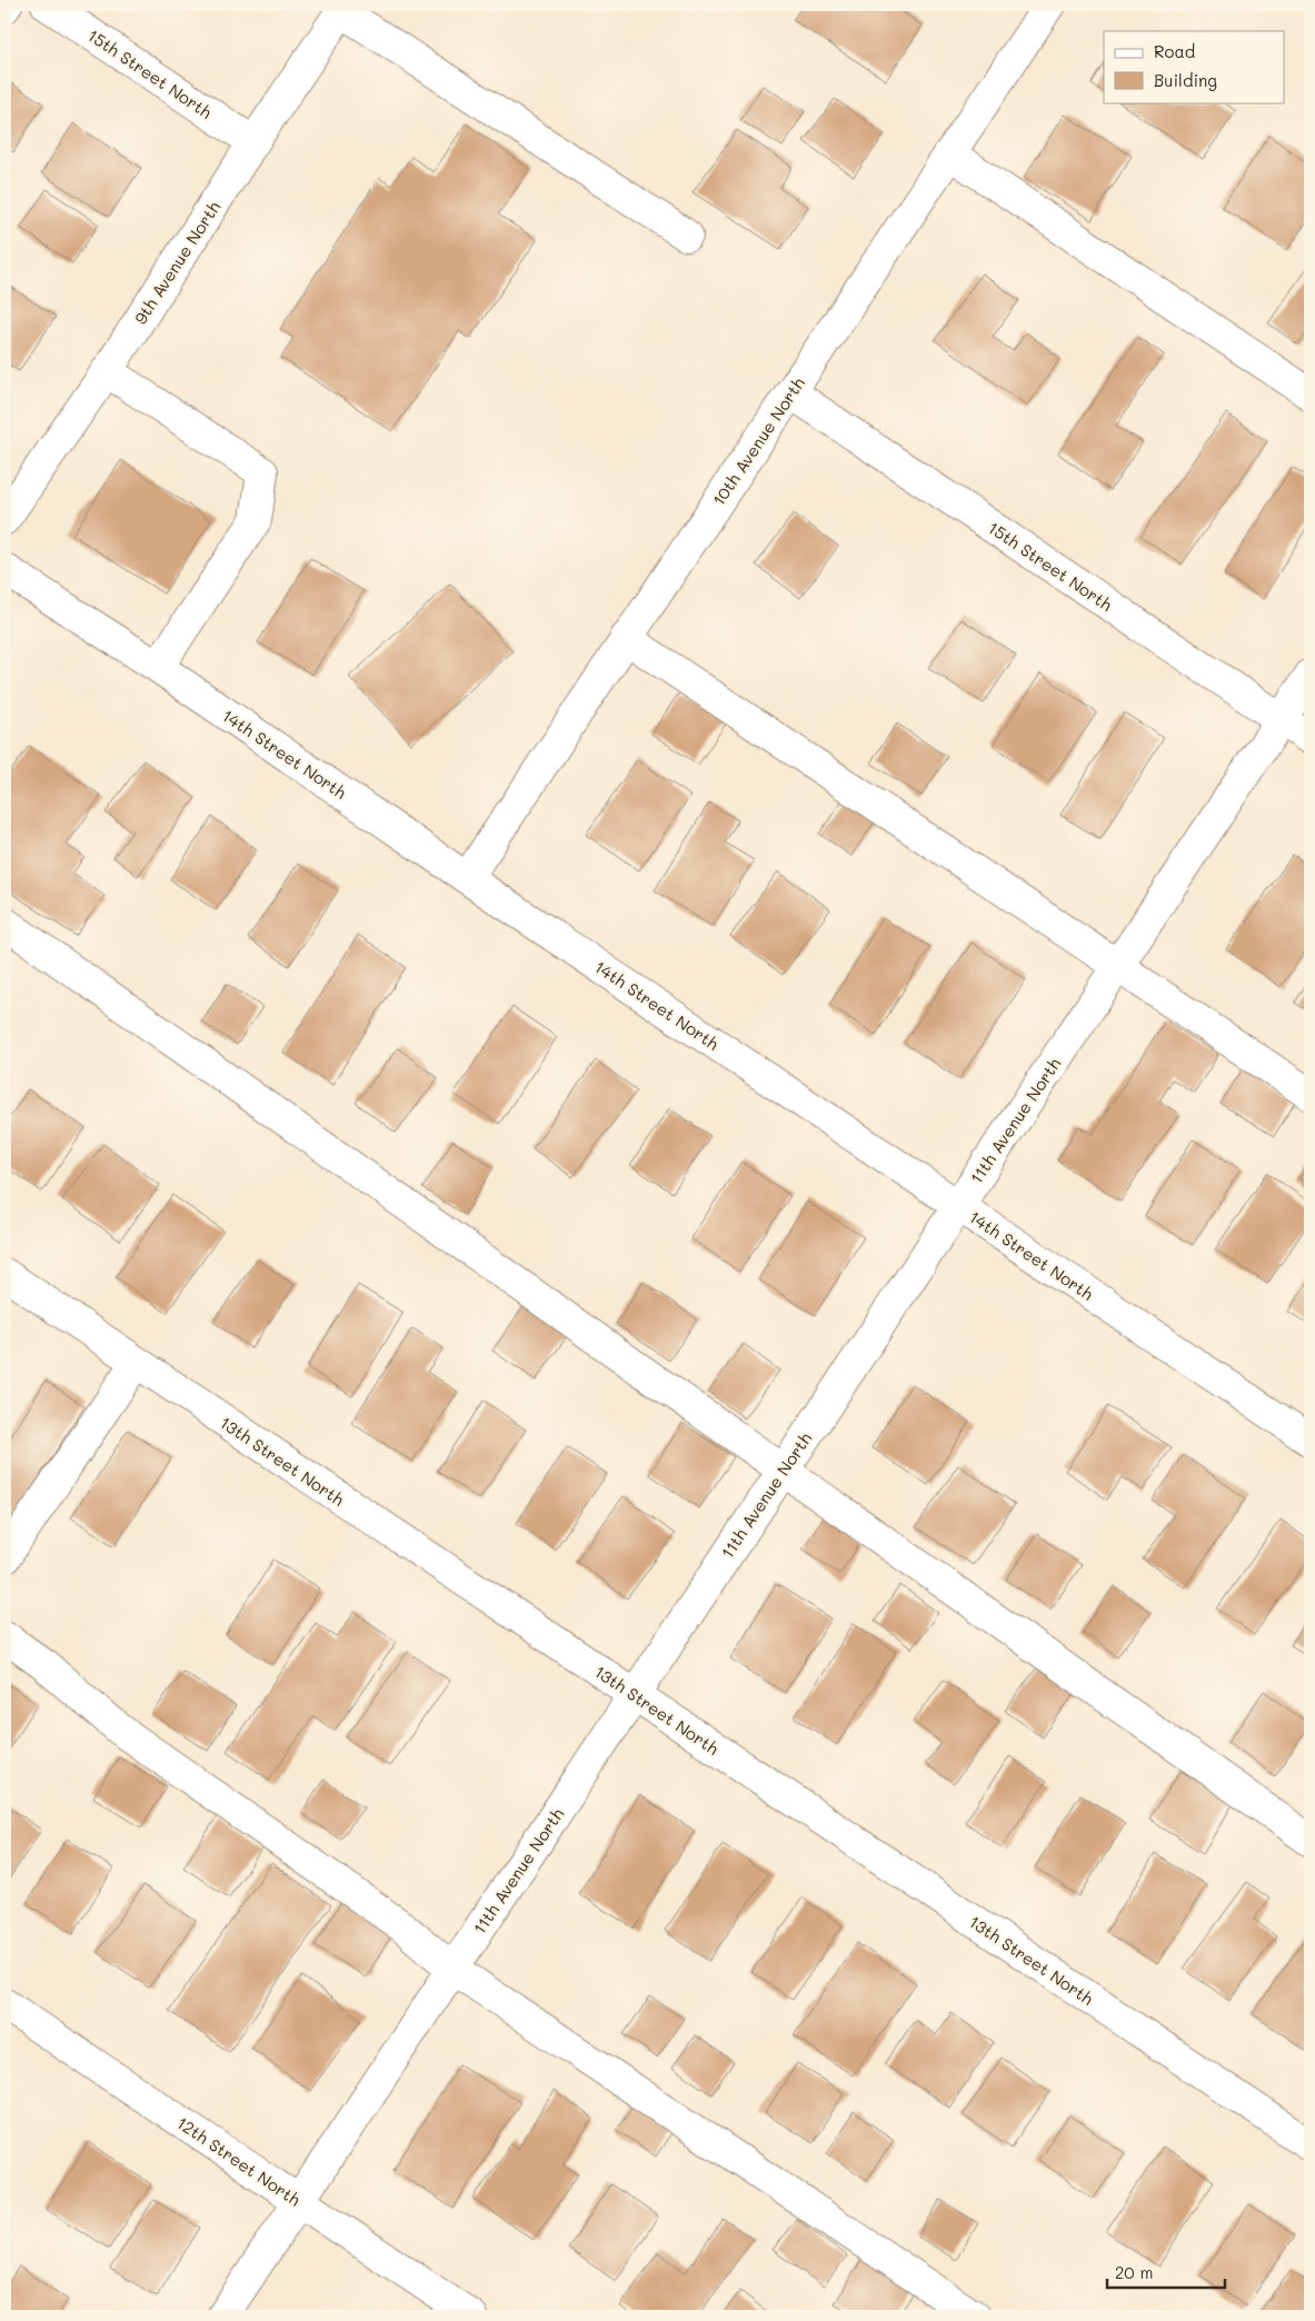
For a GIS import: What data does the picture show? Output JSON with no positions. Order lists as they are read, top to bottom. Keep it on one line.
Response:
{"streets":{"street":["15th Street North","9th Avenue North","10th Avenue North","14th Street North","11th Avenue North","13th Street North","12th Street North"]},"crossings":[["15th Street North","9th Avenue North"],["15th Street North","10th Avenue North"],["15th Street North","11th Avenue North"],["10th Avenue North","14th Street North"],["14th Street North","11th Avenue North"],["11th Avenue North","13th Street North"],["11th Avenue North","12th Street North"]],"legend":["Road","Building"],"scale_bar":"20 m"}
